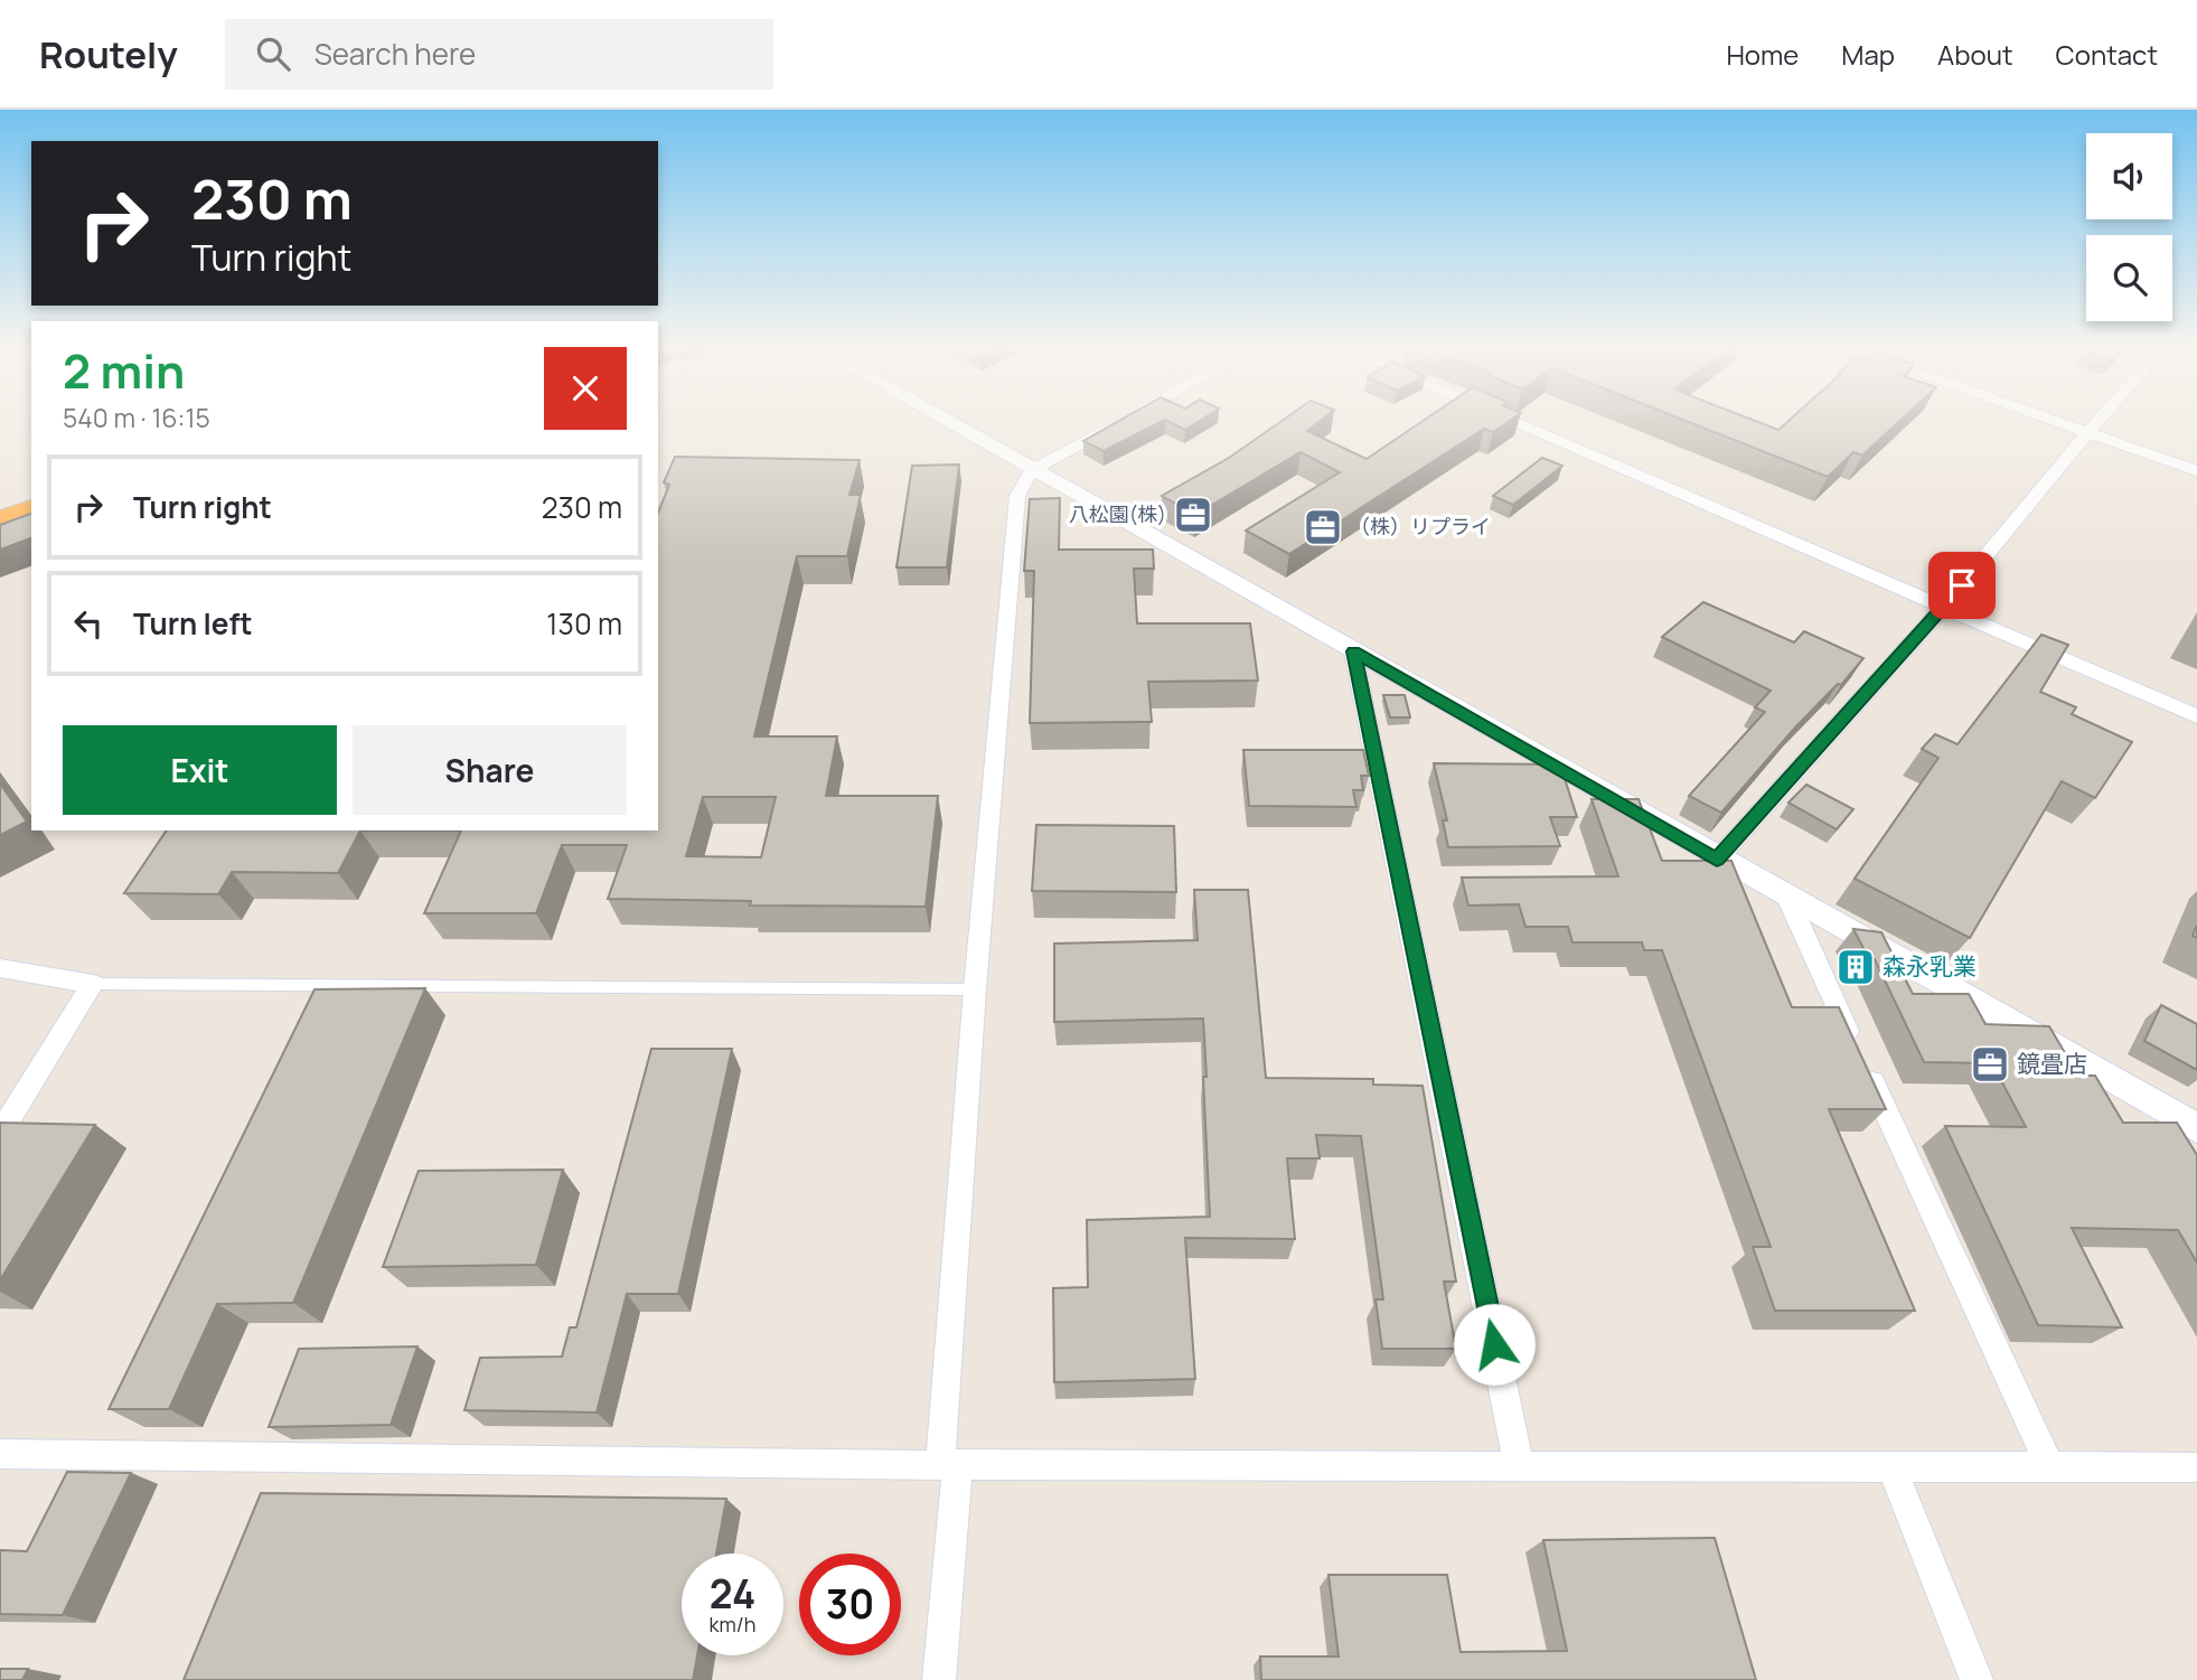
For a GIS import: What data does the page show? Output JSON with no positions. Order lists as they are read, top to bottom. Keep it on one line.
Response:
{"places":{"office":["八松園(株)","（株）リプライ","鏡畳店"],"building":["森永乳業"]},"page":{"header":"Routely","search":"Search here","nav":["Home","Map","About","Contact"],"turn":["230 m","Turn right"],"heading":["2 min","540 m · 16:15"],"list":[{"name":"Turn right","value":"230 m"},{"name":"Turn left","value":"130 m"}],"buttons":["Exit","Share"],"speed":"24 km/h","limit":"30"}}
